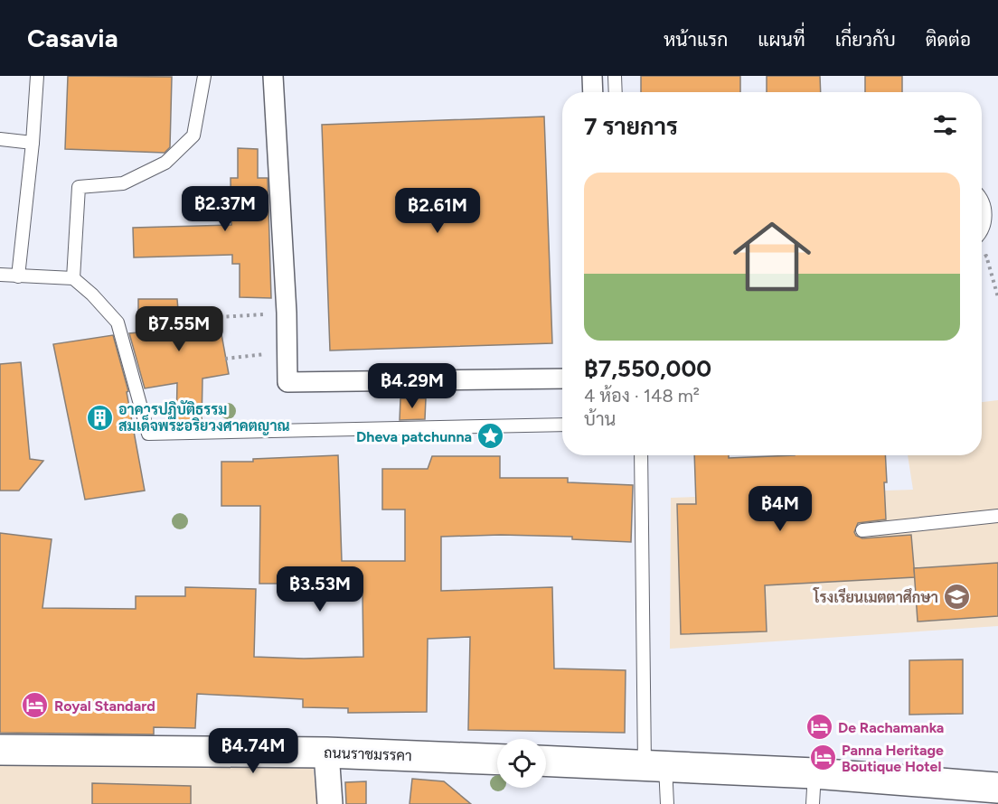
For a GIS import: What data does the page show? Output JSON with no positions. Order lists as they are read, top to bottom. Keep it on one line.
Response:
{"streets":{"street":["ถนนราชมรรคา"]},"places":{"building":["อาคารปฏิบัติธรรม สมเด็จพระอริยวงศาคตญาณ"],"place":["Dheva patchunna"],"school or university":["โรงเรียนเมตตาศึกษา"],"hotel":["Royal Standard","De Rachamanka","Panna Heritage Boutique Hotel"]},"page":{"header":"Casavia","nav":["หน้าแรก","แผนที่","เกี่ยวกับ","ติดต่อ"],"heading":"7 รายการ","list":[{"name":"฿7,550,000","note":"4 ห้อง · 148 m² · บ้าน"}],"price":["฿2.37M","฿2.61M","฿7.55M","฿4.29M","฿4M","฿3.53M","฿4.74M"]}}
